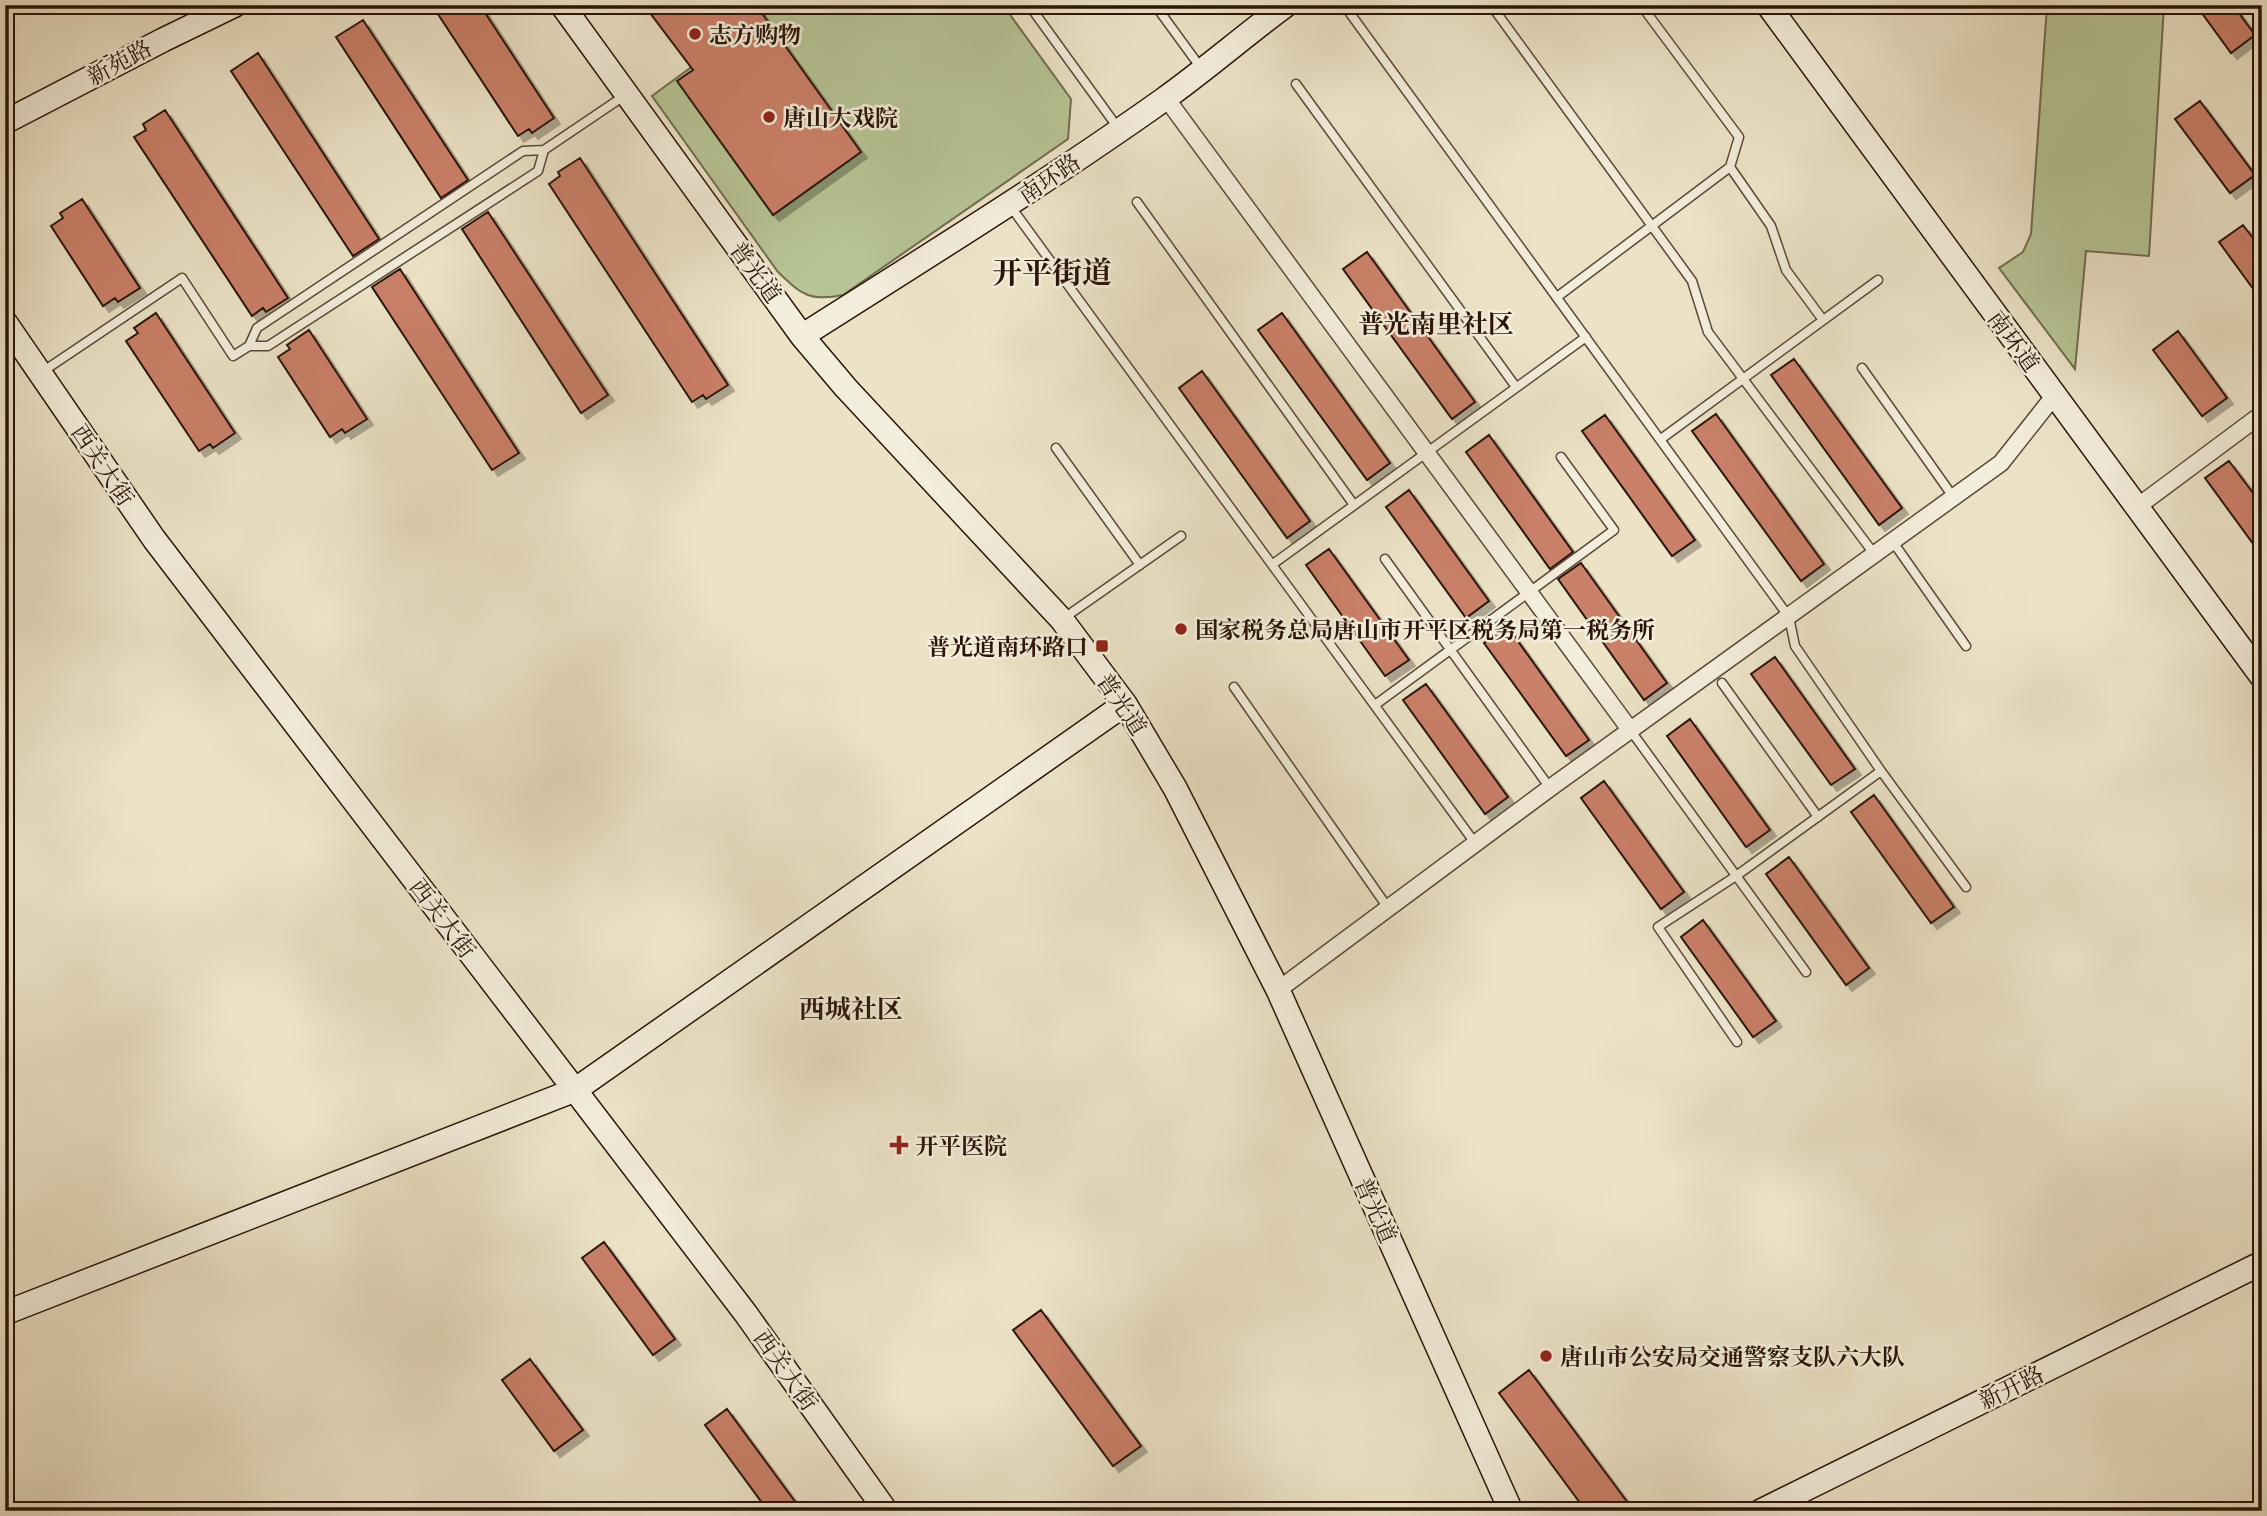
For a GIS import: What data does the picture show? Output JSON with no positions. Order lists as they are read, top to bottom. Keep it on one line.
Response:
{"streets":{"street":["新苑路","南环路","普光道","南环道","西关大街","新开路"]},"crossings":[["南环路","普光道"]],"districts":["开平街道","普光南里社区","西城社区"],"places":{"other":["志方购物","唐山大戏院","国家税务总局唐山市开平区税务局第一税务所","唐山市公安局交通警察支队六大队"],"transit":["普光道南环路口"],"health":["开平医院"]}}
